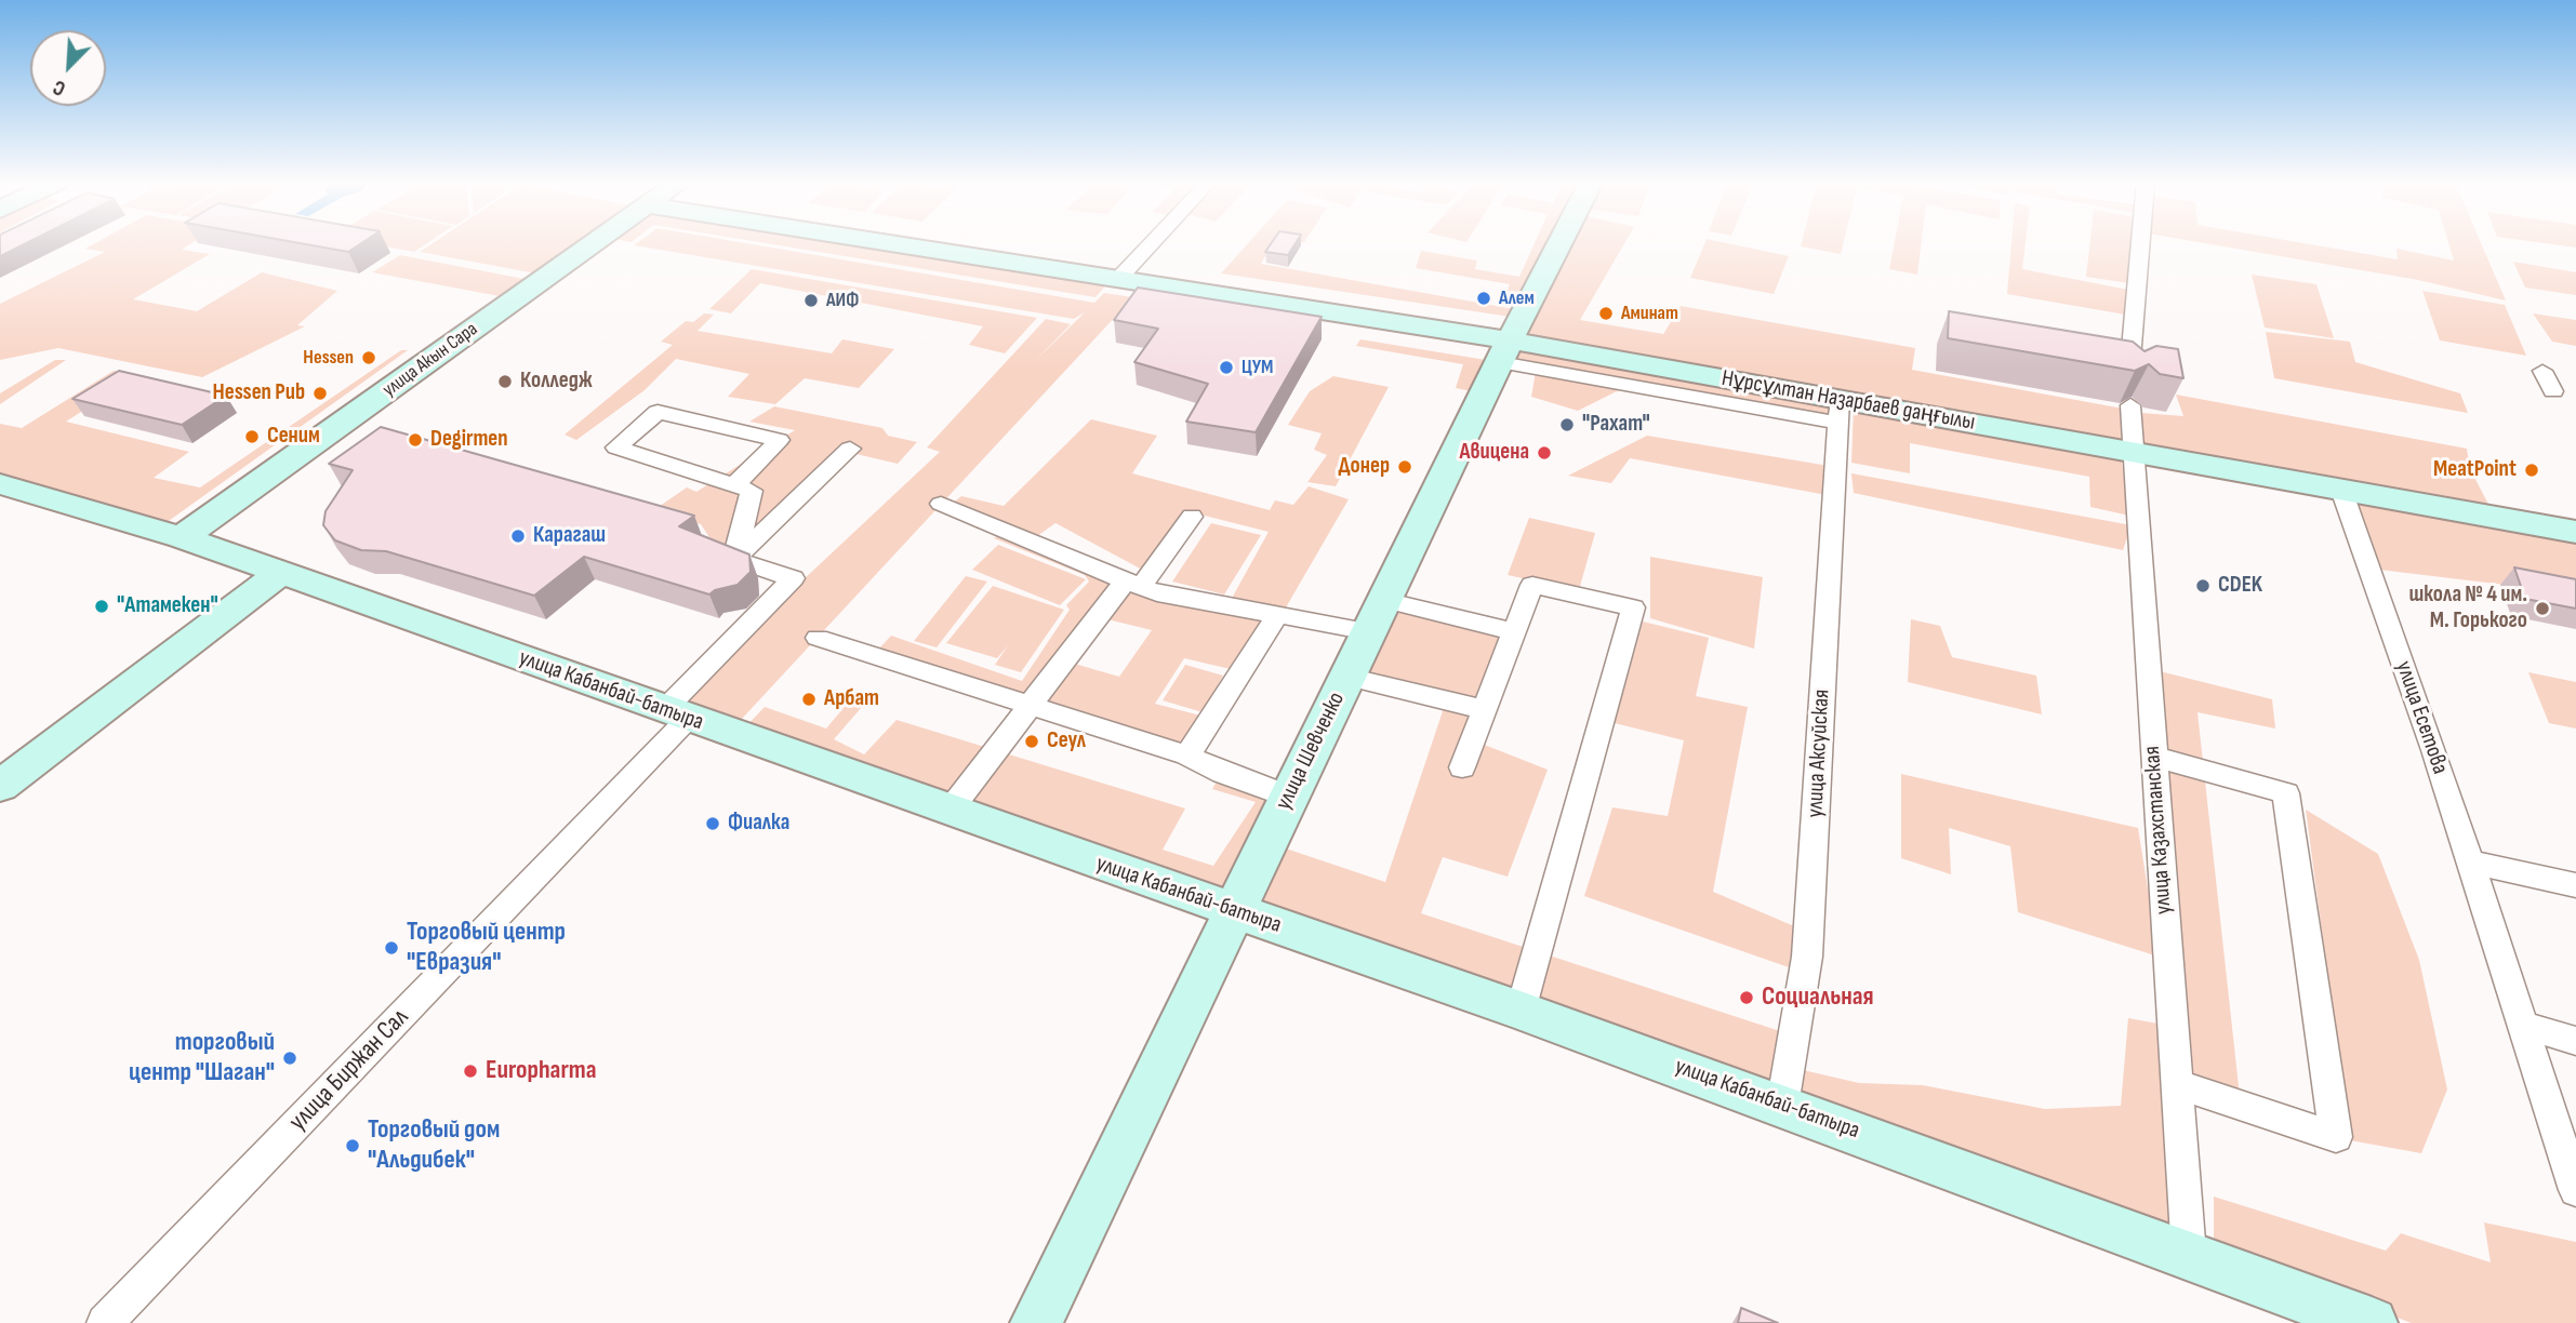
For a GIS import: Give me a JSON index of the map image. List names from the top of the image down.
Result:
{
  "streets": {
    "main road": [
      "улица Акын Сара",
      "Нұрсұлтан Назарбаев даңғылы",
      "улица Кабанбай-батыра",
      "улица Шевченко"
    ],
    "street": [
      "улица Есетова",
      "улица Аксуйская",
      "улица Казахстанская",
      "улица Биржан Сал"
    ]
  },
  "crossings": [
    ["улица Акын Сара", "улица Кабанбай-батыра"],
    ["Нұрсұлтан Назарбаев даңғылы", "улица Есетова"],
    ["Нұрсұлтан Назарбаев даңғылы", "улица Шевченко"],
    ["Нұрсұлтан Назарбаев даңғылы", "улица Аксуйская"],
    ["Нұрсұлтан Назарбаев даңғылы", "улица Казахстанская"],
    ["улица Кабанбай-батыра", "улица Шевченко"],
    ["улица Кабанбай-батыра", "улица Аксуйская"],
    ["улица Кабанбай-батыра", "улица Казахстанская"],
    ["улица Кабанбай-батыра", "улица Биржан Сал"]
  ],
  "places": [
    "Алем",
    "АИФ",
    "Аминат",
    "Hessen",
    "ЦУМ",
    "Колледж",
    "Hessen Pub",
    "\"Рахат\"",
    "Сеним",
    "Degirmen",
    "Авицена",
    "Донер",
    "MeatPoint",
    "Карагаш",
    "CDEK",
    "\"Атамекен\"",
    "школа № 4 им. М. Горького",
    "Арбат",
    "Сеул",
    "Фиалка",
    "Торговый центр \"Евразия\"",
    "Социальная",
    "торговый центр \"Шаган\"",
    "Europharma",
    "Торговый дом \"Альдибек\""
  ],
  "north": "bottom left"
}
